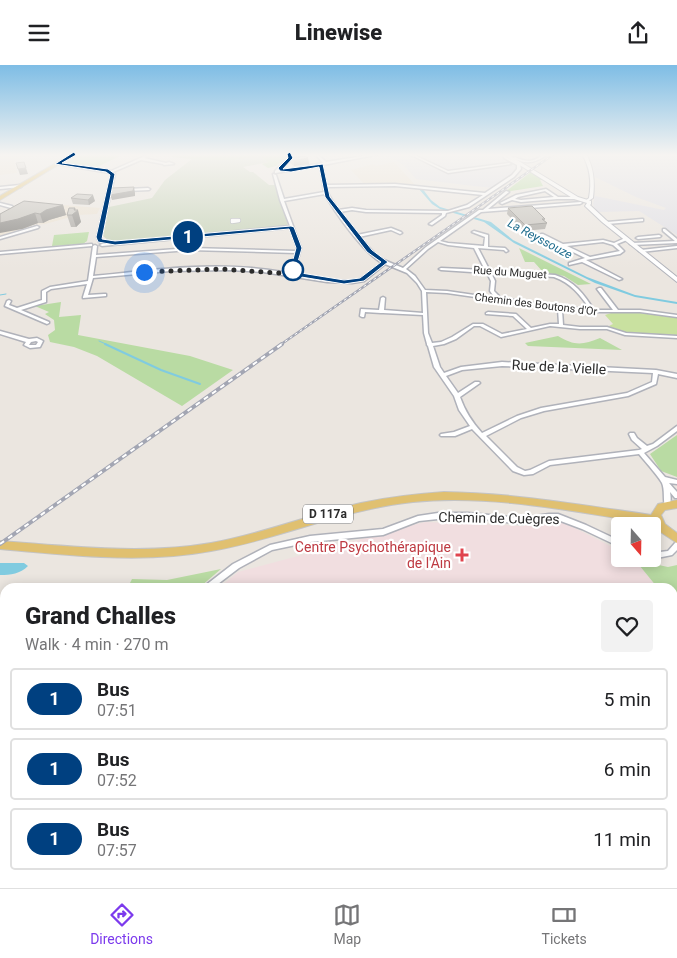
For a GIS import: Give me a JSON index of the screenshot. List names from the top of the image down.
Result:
{
  "streets": {
    "main road": ["D 117a"],
    "street": [
      "Rue du Muguet",
      "Chemin des Boutons d'Or",
      "Rue de la Vielle",
      "Chemin de Cuègres"
    ]
  },
  "crossings": [
    ["Rue du Muguet", "Chemin des Boutons d'Or"]
  ],
  "water": ["La Reyssouze"],
  "places": {
    "health": ["Centre Psychothérapique de l'Ain"]
  },
  "lines": ["bus line 1"],
  "north": "bottom",
  "page": {
    "header": "Linewise",
    "on_map": "1",
    "heading": ["Grand Challes", "Walk · 4 min · 270 m"],
    "list": [
      {
        "mark": "1",
        "name": "Bus",
        "note": "07:51",
        "value": "5 min"
      },
      {
        "mark": "1",
        "name": "Bus",
        "note": "07:52",
        "value": "6 min"
      },
      {
        "mark": "1",
        "name": "Bus",
        "note": "07:57",
        "value": "11 min"
      }
    ],
    "tabs": ["Directions", "Map", "Tickets"]
  }
}
